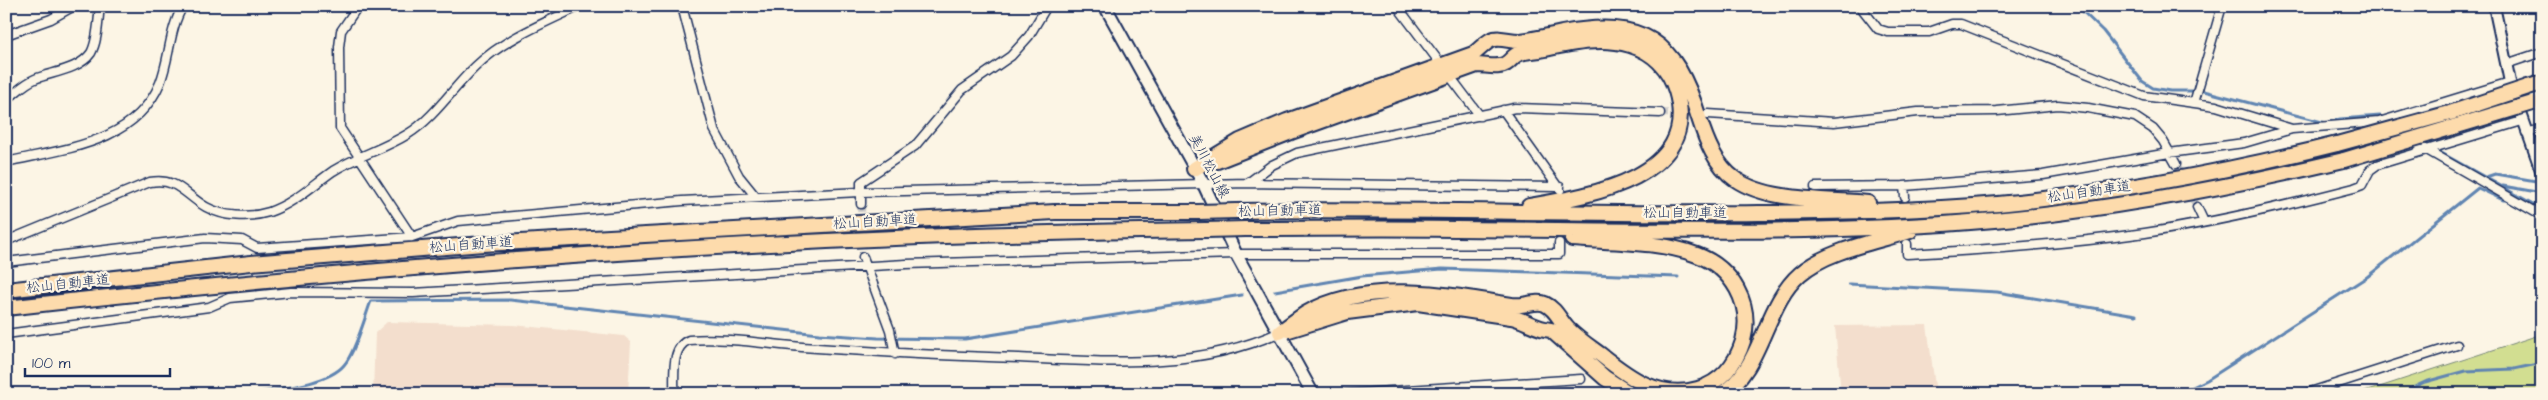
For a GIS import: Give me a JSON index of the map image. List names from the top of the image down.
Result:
{
  "streets": {
    "highway": ["松山自動車道"],
    "main road": ["美川松山線"]
  },
  "scale_bar": "100 m"
}
